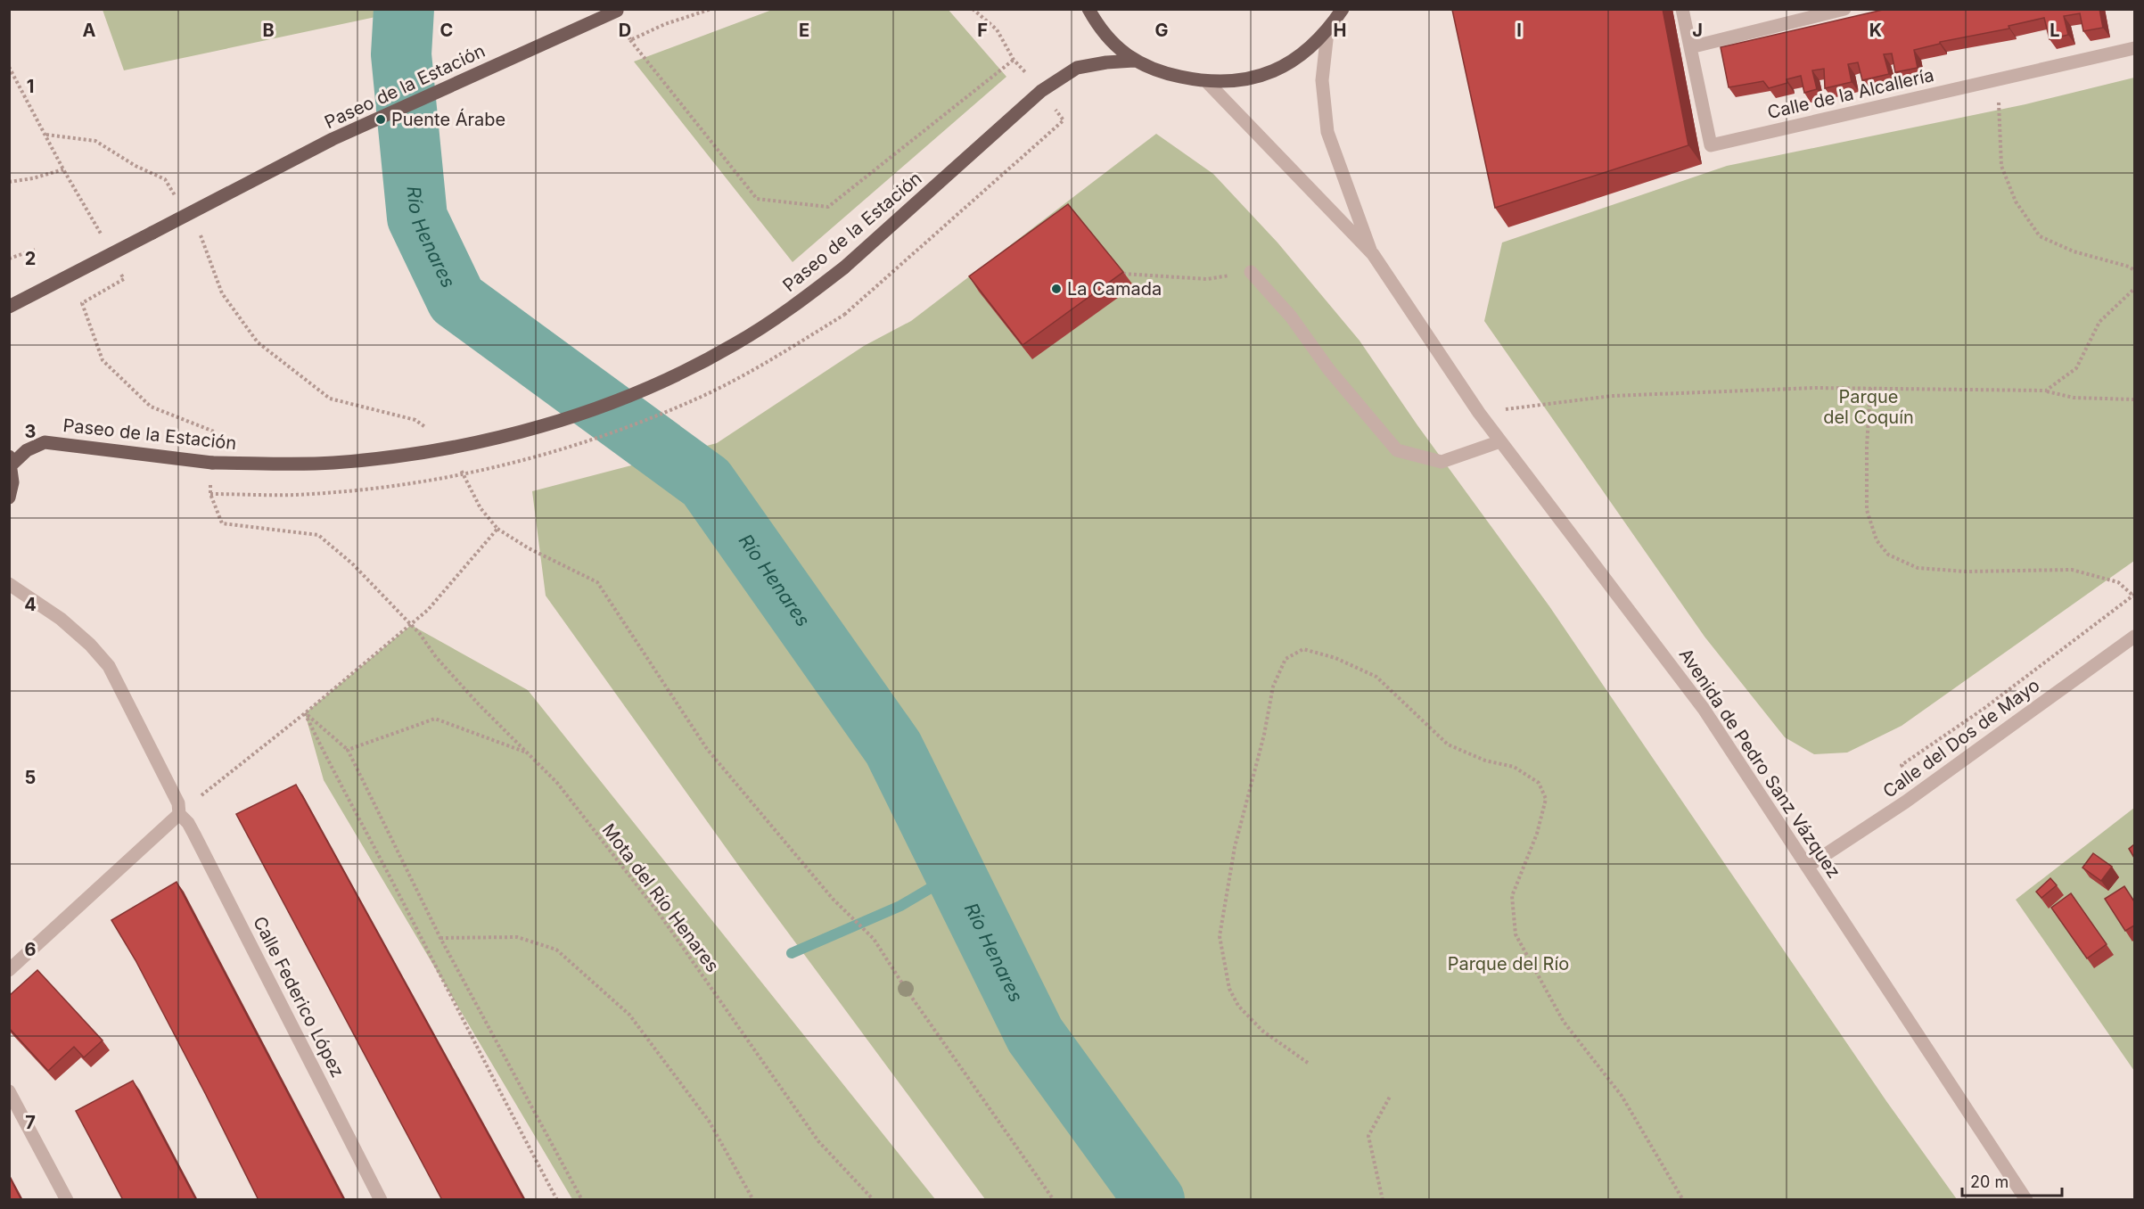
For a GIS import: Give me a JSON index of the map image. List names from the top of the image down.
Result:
{
  "streets": {
    "main road": ["Paseo de la Estación"],
    "street": [
      "Calle de la Alcallería",
      "Calle del Dos de Mayo",
      "Avenida de Pedro Sanz Vázquez",
      "Calle Federico López"
    ],
    "path": ["Mota del Río Henares"]
  },
  "crossings": [
    ["Paseo de la Estación", "Mota del Río Henares"],
    ["Calle del Dos de Mayo", "Avenida de Pedro Sanz Vázquez"]
  ],
  "water": ["Río Henares"],
  "parks": ["Parque del Coquín", "Parque del Río"],
  "places": ["Puente Árabe", "La Camada"],
  "scale_bar": "20 m",
  "grid": {
    "columns": [
      "A",
      "B",
      "C",
      "D",
      "E",
      "F",
      "G",
      "H",
      "I",
      "J",
      "K",
      "L"
    ],
    "rows": [
      "1",
      "2",
      "3",
      "4",
      "5",
      "6",
      "7"
    ]
  }
}
